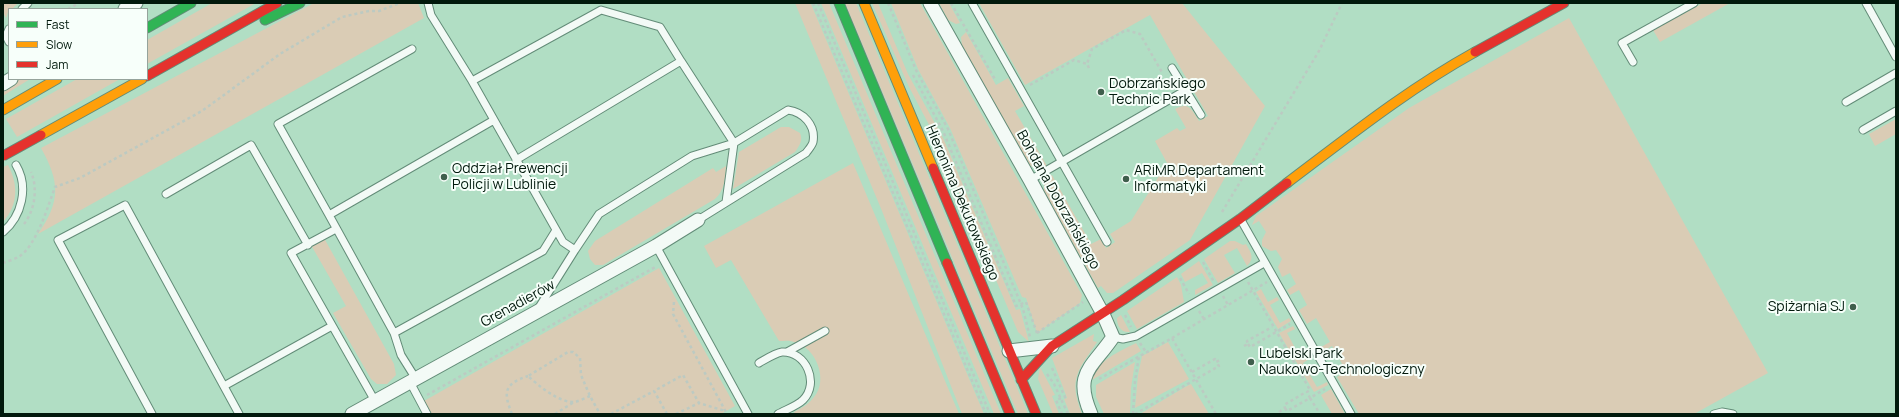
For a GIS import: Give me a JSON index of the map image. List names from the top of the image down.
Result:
{
  "streets": {
    "street": ["Bohdana Dobrzańskiego", "Hieronima Dekutowskiego", "Grenadierów"]
  },
  "places": [
    "Dobrzańskiego Technic Park",
    "Oddział Prewencji Policji w Lublinie",
    "ARiMR Departament Informatyki",
    "Spiżarnia SJ",
    "Lubelski Park Naukowo-Technologiczny"
  ],
  "legend": ["Fast", "Slow", "Jam"]
}
